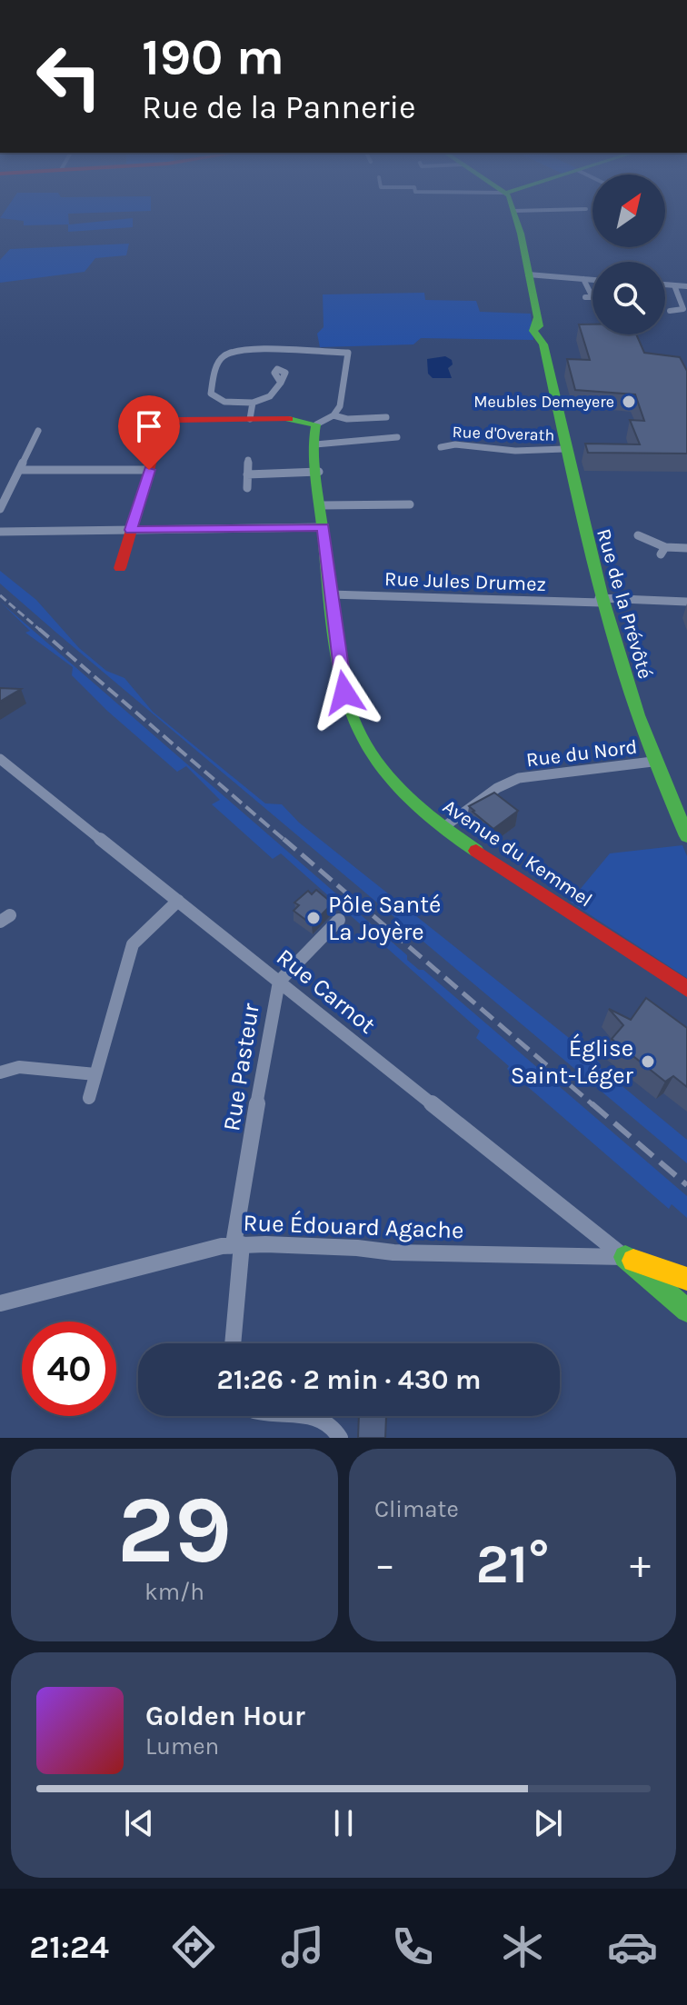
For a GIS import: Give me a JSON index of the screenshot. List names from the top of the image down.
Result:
{
  "streets": {
    "street": [
      "Rue d'Overath",
      "Rue Jules Drumez",
      "Rue de la Prévôté",
      "Rue du Nord",
      "Avenue du Kemmel",
      "Rue Carnot",
      "Rue Pasteur",
      "Rue Édouard Agache"
    ]
  },
  "crossings": [
    ["Rue d'Overath", "Rue de la Prévôté"],
    ["Rue Jules Drumez", "Rue de la Prévôté"],
    ["Rue Jules Drumez", "Avenue du Kemmel"],
    ["Rue de la Prévôté", "Rue du Nord"],
    ["Rue du Nord", "Avenue du Kemmel"],
    ["Rue Carnot", "Rue Pasteur"],
    ["Rue Carnot", "Rue Édouard Agache"],
    ["Rue Pasteur", "Rue Édouard Agache"]
  ],
  "places": ["Meubles Demeyere", "Pôle Santé La Joyère", "Église Saint-Léger"],
  "north": "top right",
  "page": {
    "turn": ["190 m", "Rue de la Pannerie"],
    "limit": "40",
    "trip": "21:26 · 2 min · 430 m",
    "tile": [
      ["29", "km/h"],
      "Climate"
    ],
    "heat": ["−", "21°", "+"],
    "song": ["Golden Hour", "Lumen"],
    "tabs": "21:24"
  }
}
